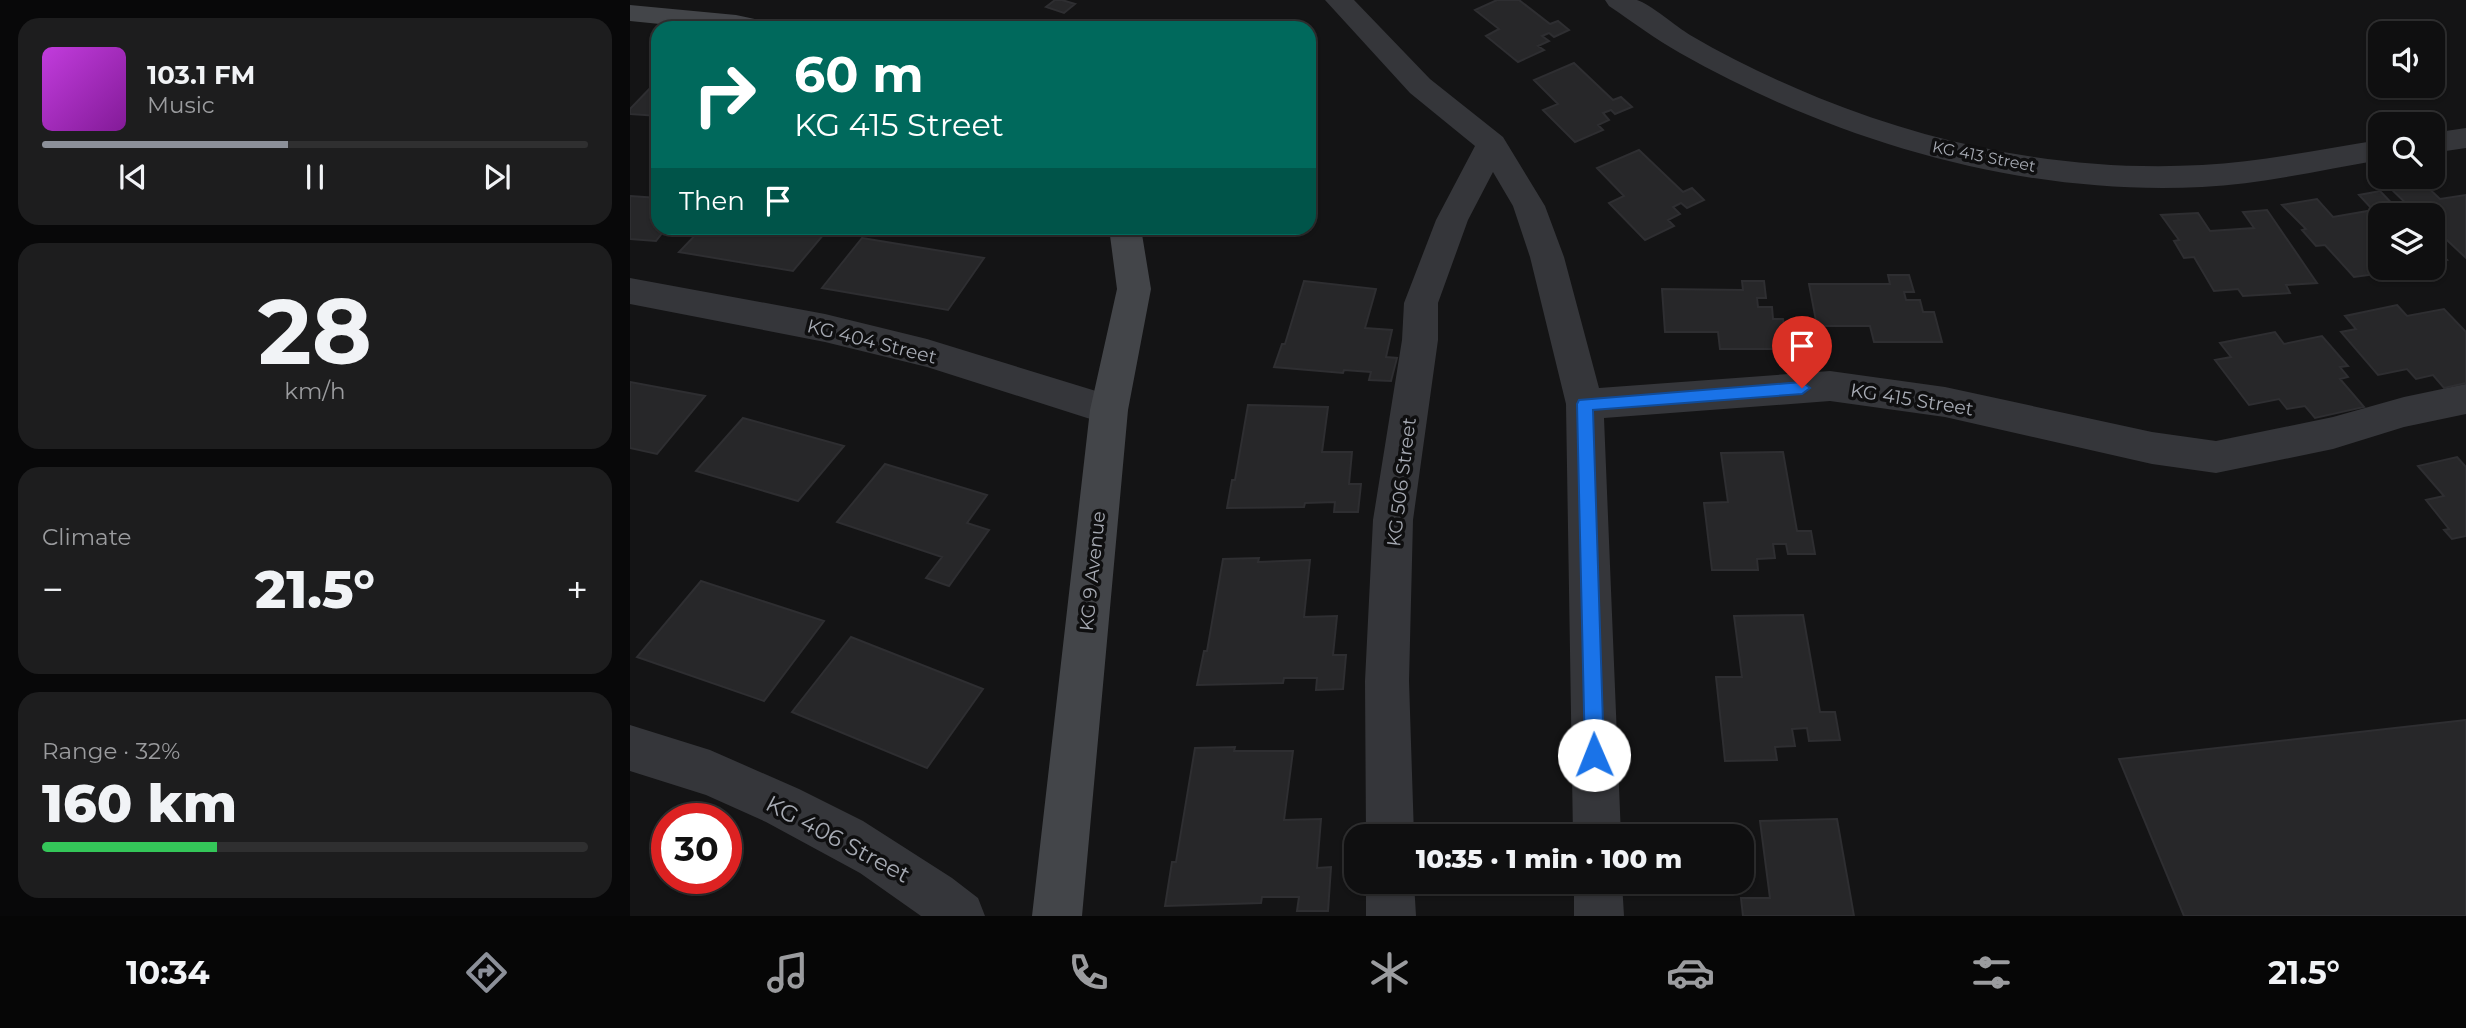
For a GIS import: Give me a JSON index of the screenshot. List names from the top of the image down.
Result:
{
  "streets": {
    "main road": ["KG 9 Avenue"],
    "street": [
      "KG 413 Street",
      "KG 404 Street",
      "KG 415 Street",
      "KG 506 Street",
      "KG 406 Street"
    ]
  },
  "crossings": [
    ["KG 404 Street", "KG 9 Avenue"]
  ],
  "page": {
    "turn": ["60 m", "KG 415 Street"],
    "song": ["103.1 FM", "Music"],
    "then": "Then",
    "tile": [
      ["28", "km/h"],
      "Climate",
      ["Range · 32%", "160 km"]
    ],
    "heat": ["−", "21.5°", "+"],
    "limit": "30",
    "trip": "10:35 · 1 min · 100 m",
    "tabs": ["10:34", "21.5°"]
  }
}
